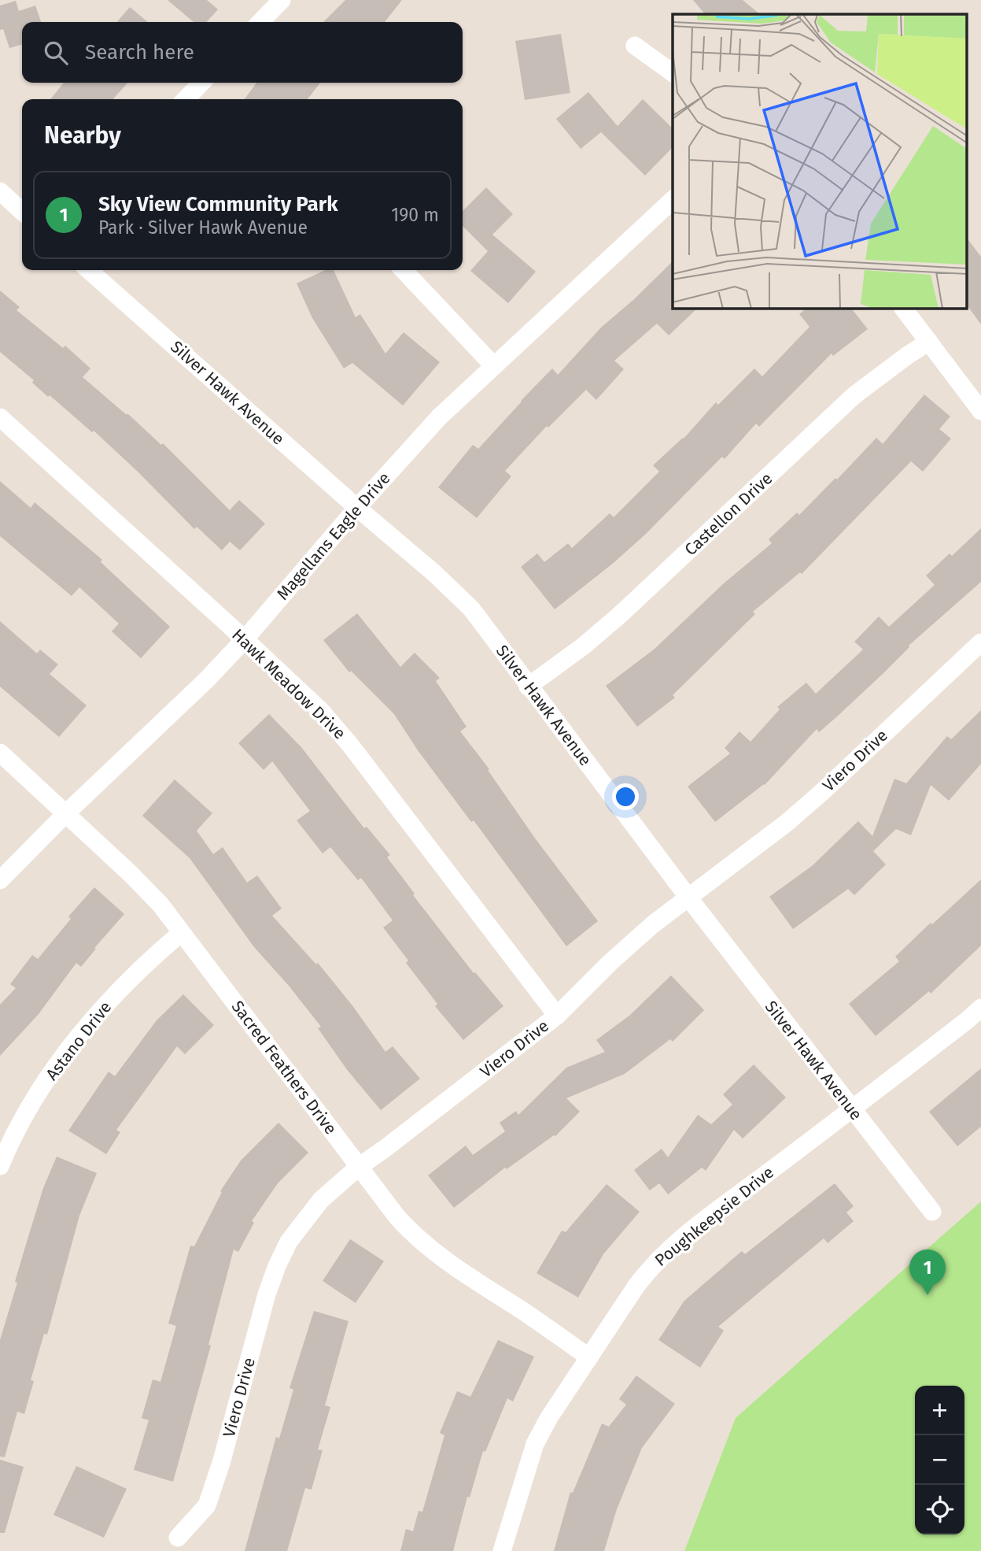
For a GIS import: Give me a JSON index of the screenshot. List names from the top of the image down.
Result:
{
  "streets": {
    "street": [
      "Silver Hawk Avenue",
      "Castellon Drive",
      "Magellans Eagle Drive",
      "Hawk Meadow Drive",
      "Viero Drive",
      "Astano Drive",
      "Sacred Feathers Drive",
      "Poughkeepsie Drive"
    ]
  },
  "crossings": [
    ["Silver Hawk Avenue", "Castellon Drive"],
    ["Silver Hawk Avenue", "Magellans Eagle Drive"],
    ["Silver Hawk Avenue", "Viero Drive"],
    ["Silver Hawk Avenue", "Poughkeepsie Drive"],
    ["Magellans Eagle Drive", "Hawk Meadow Drive"],
    ["Magellans Eagle Drive", "Sacred Feathers Drive"],
    ["Hawk Meadow Drive", "Viero Drive"],
    ["Viero Drive", "Sacred Feathers Drive"],
    ["Astano Drive", "Sacred Feathers Drive"],
    ["Sacred Feathers Drive", "Poughkeepsie Drive"]
  ],
  "page": {
    "search": "Search here",
    "heading": "Nearby",
    "list": [
      {
        "mark": "1",
        "name": "Sky View Community Park",
        "note": "Park · Silver Hawk Avenue",
        "value": "190 m"
      }
    ],
    "pins": "1",
    "map_buttons": ["+", "−"]
  }
}
